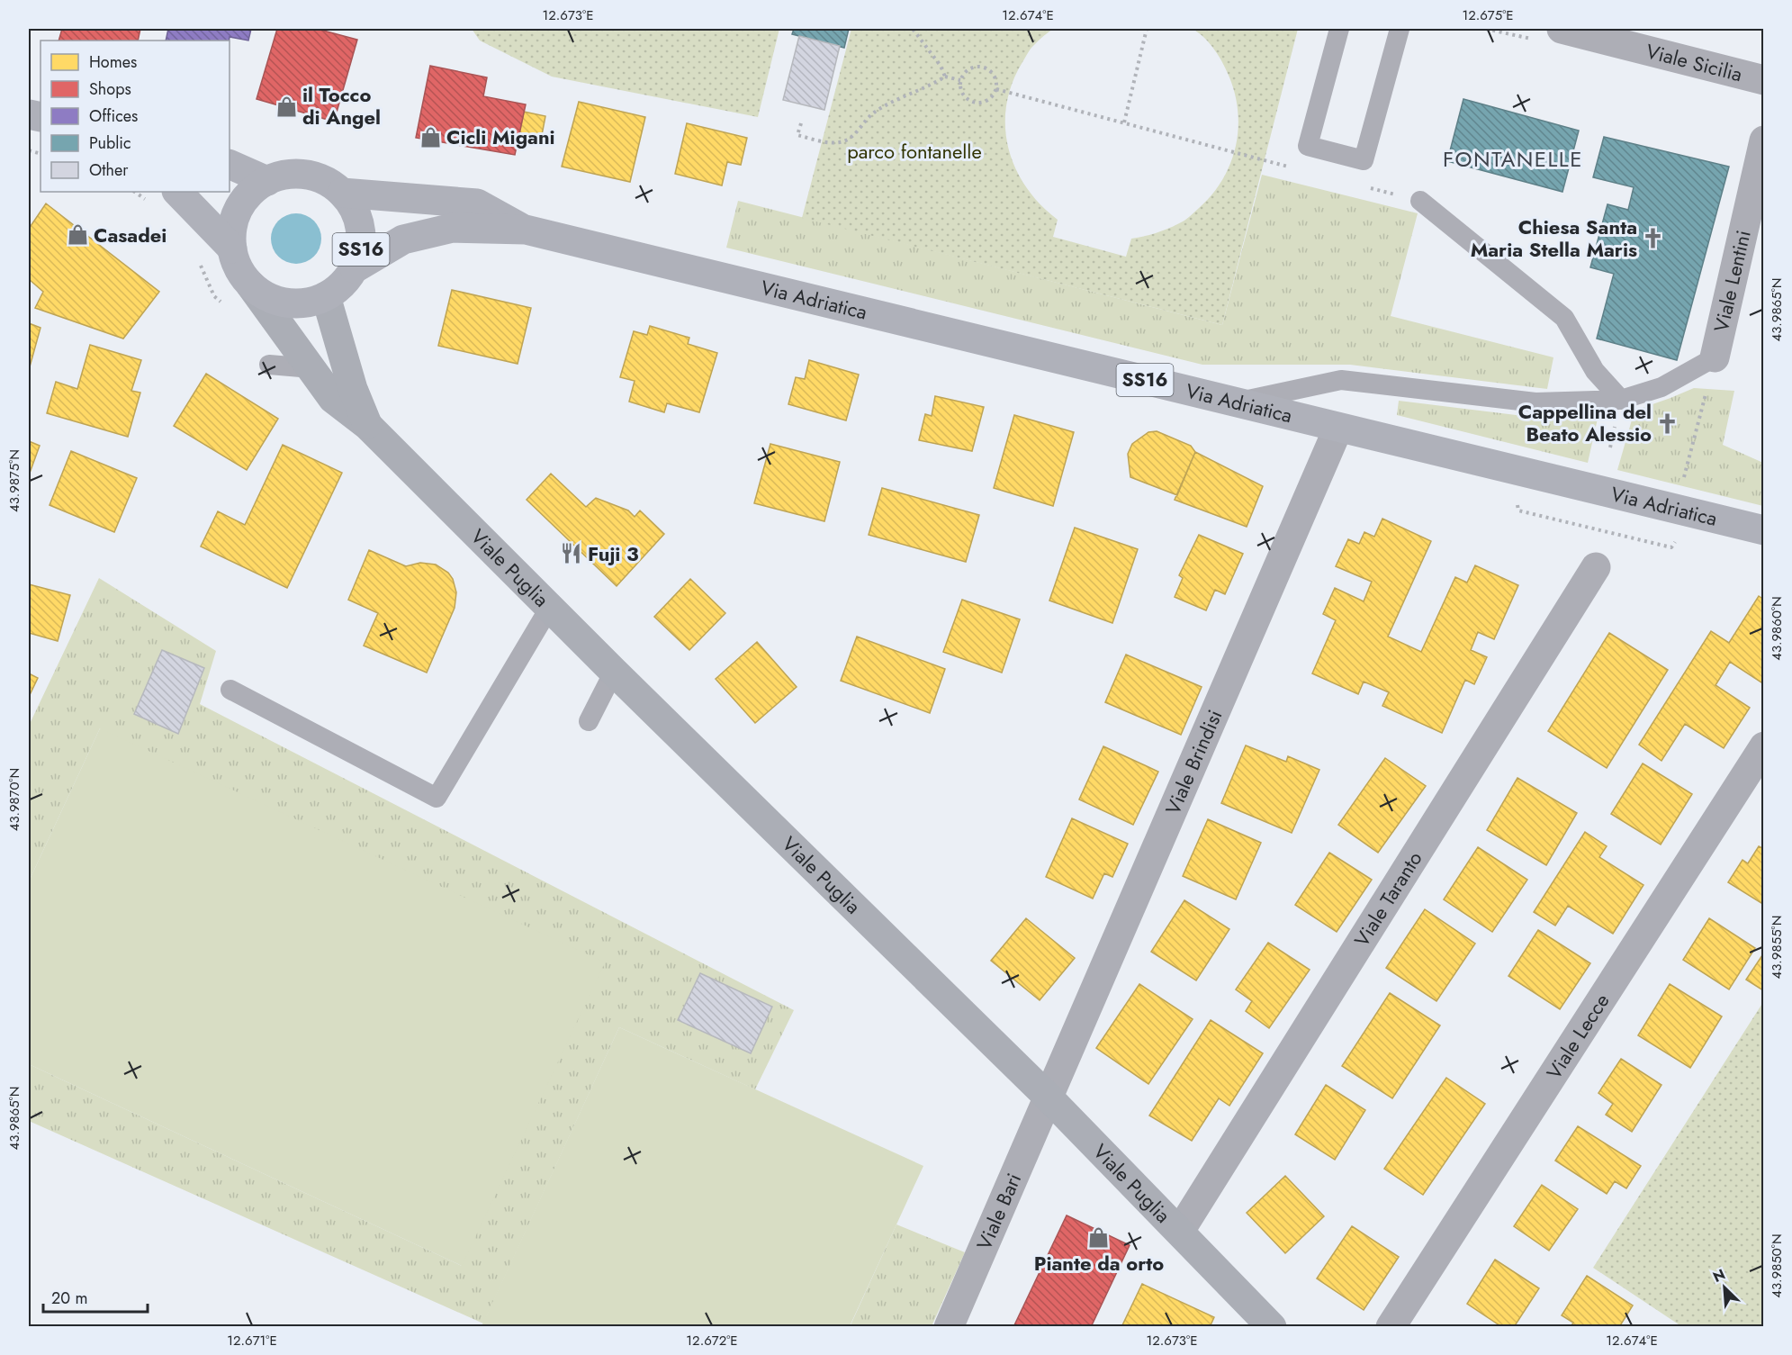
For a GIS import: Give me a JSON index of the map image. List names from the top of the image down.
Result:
{
  "streets": {
    "main road": ["SS16", "Via Adriatica", "Viale Puglia"],
    "street": [
      "Viale Sicilia",
      "Viale Lentini",
      "Viale Brindisi",
      "Viale Taranto",
      "Viale Lecce",
      "Viale Bari"
    ]
  },
  "crossings": [
    ["SS16", "Via Adriatica"],
    ["SS16", "Viale Puglia"],
    ["Via Adriatica", "Viale Puglia"],
    ["Via Adriatica", "Viale Brindisi"],
    ["Viale Puglia", "Viale Brindisi"],
    ["Viale Puglia", "Viale Taranto"],
    ["Viale Puglia", "Viale Bari"],
    ["Viale Brindisi", "Viale Bari"]
  ],
  "districts": ["FONTANELLE"],
  "parks": ["parco fontanelle"],
  "places": {
    "shop": [
      "il Tocco di Angel",
      "Cicli Migani",
      "Casadei",
      "Piante da orto"
    ],
    "church": ["Chiesa Santa Maria Stella Maris", "Cappellina del Beato Alessio"],
    "restaurant": ["Fuji 3"]
  },
  "legend": [
    "Homes",
    "Shops",
    "Offices",
    "Public",
    "Other"
  ],
  "scale_bar": "20 m",
  "north": "top left",
  "coordinates": [
    "12.673°E",
    "12.674°E",
    "12.675°E",
    "43.9865°N",
    "43.9875°N",
    "43.9860°N",
    "43.9870°N",
    "43.9855°N",
    "43.9850°N",
    "12.671°E",
    "12.672°E"
  ]
}
